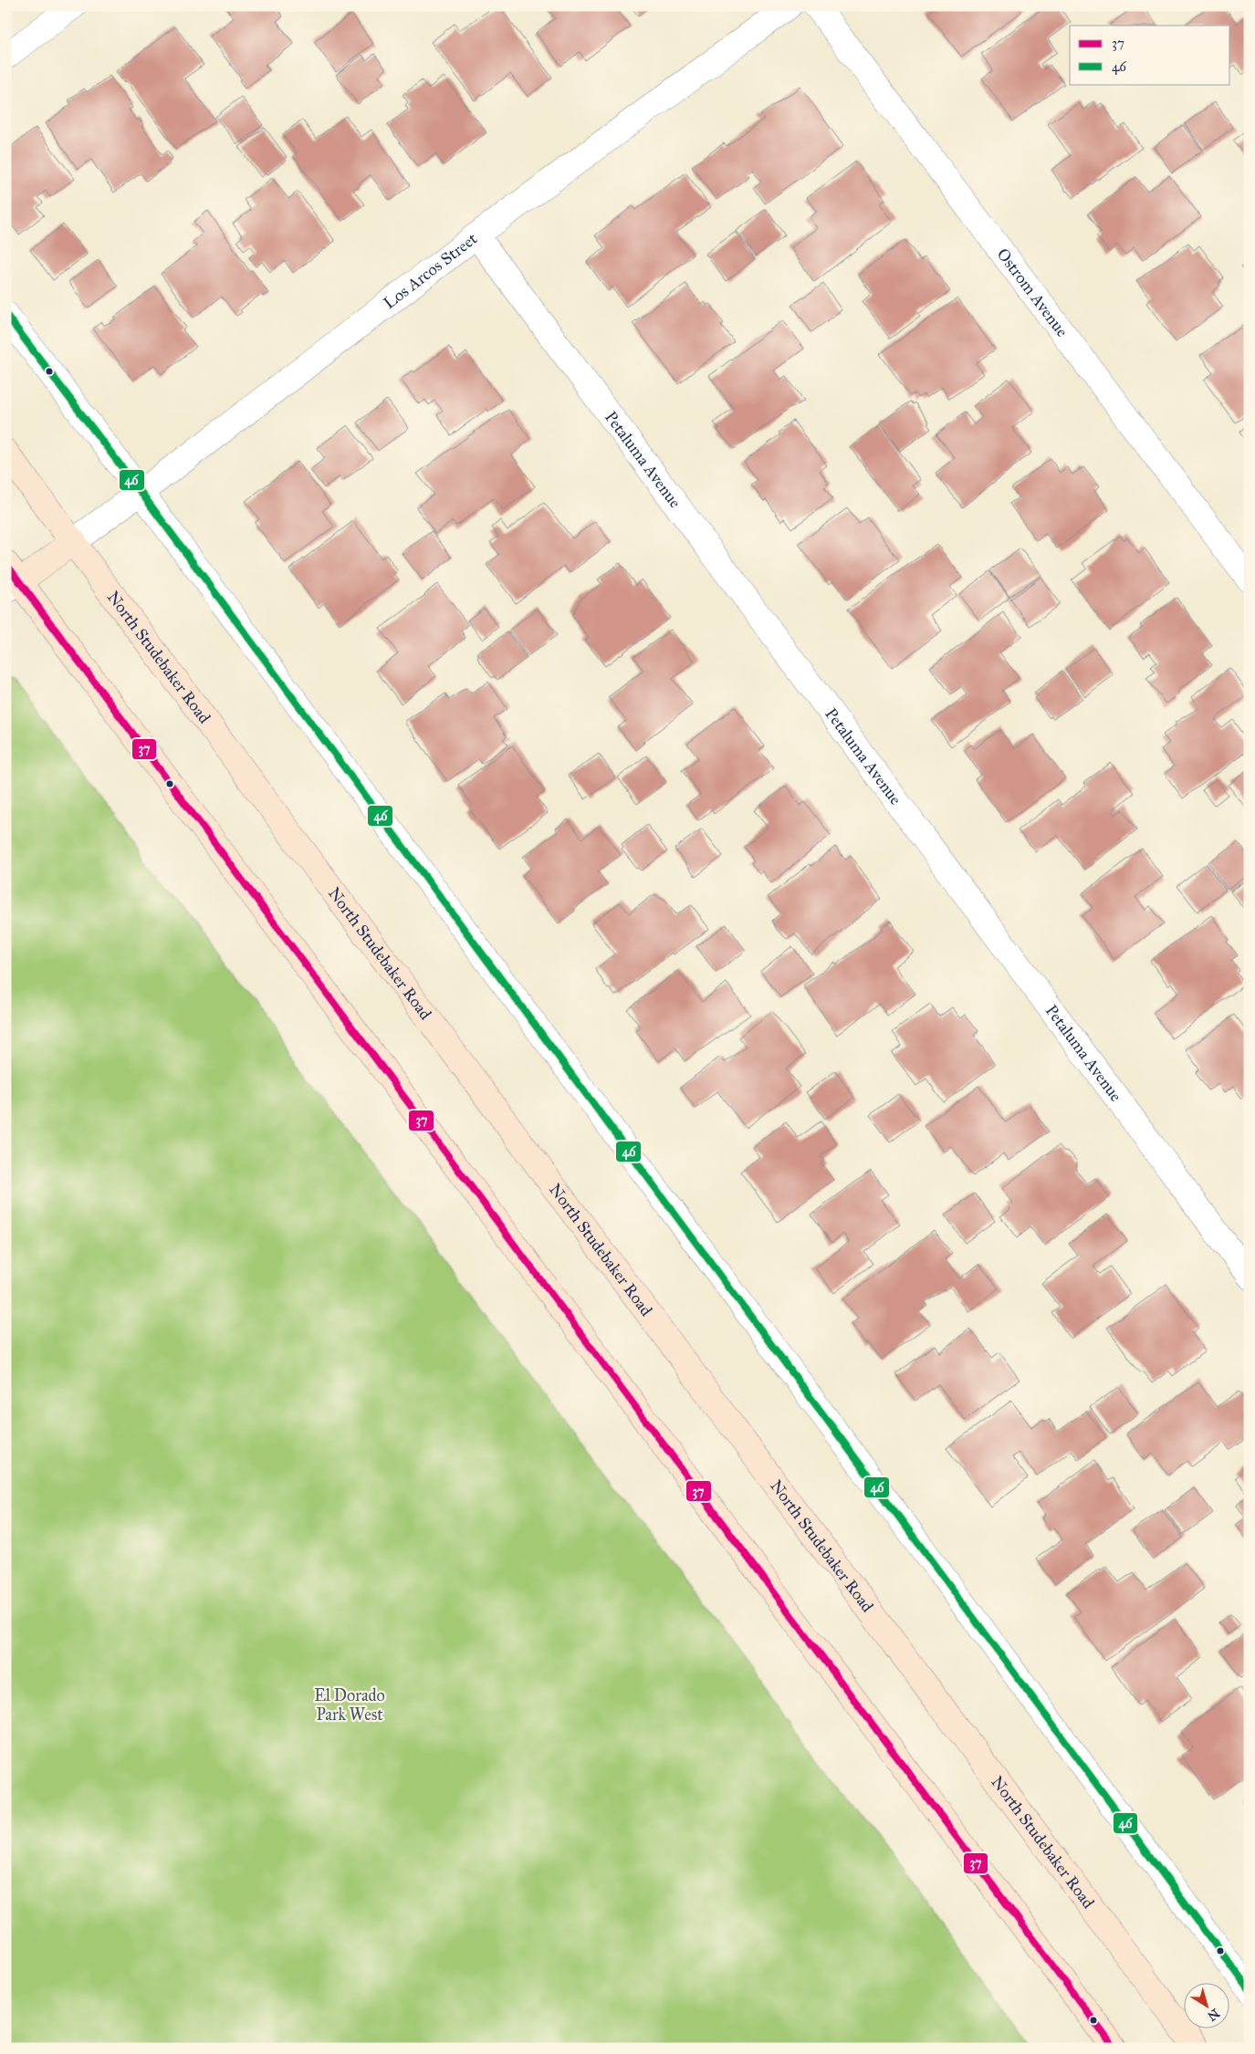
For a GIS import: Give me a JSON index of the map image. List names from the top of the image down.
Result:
{
  "streets": {
    "main road": ["North Studebaker Road"],
    "street": ["Los Arcos Street", "Ostrom Avenue", "Petaluma Avenue"]
  },
  "crossings": [
    ["Los Arcos Street", "Petaluma Avenue"],
    ["Los Arcos Street", "North Studebaker Road"]
  ],
  "parks": ["El Dorado Park West"],
  "lines": ["transit line 46", "transit line 37"],
  "legend": ["37", "46"],
  "north": "bottom right"
}
